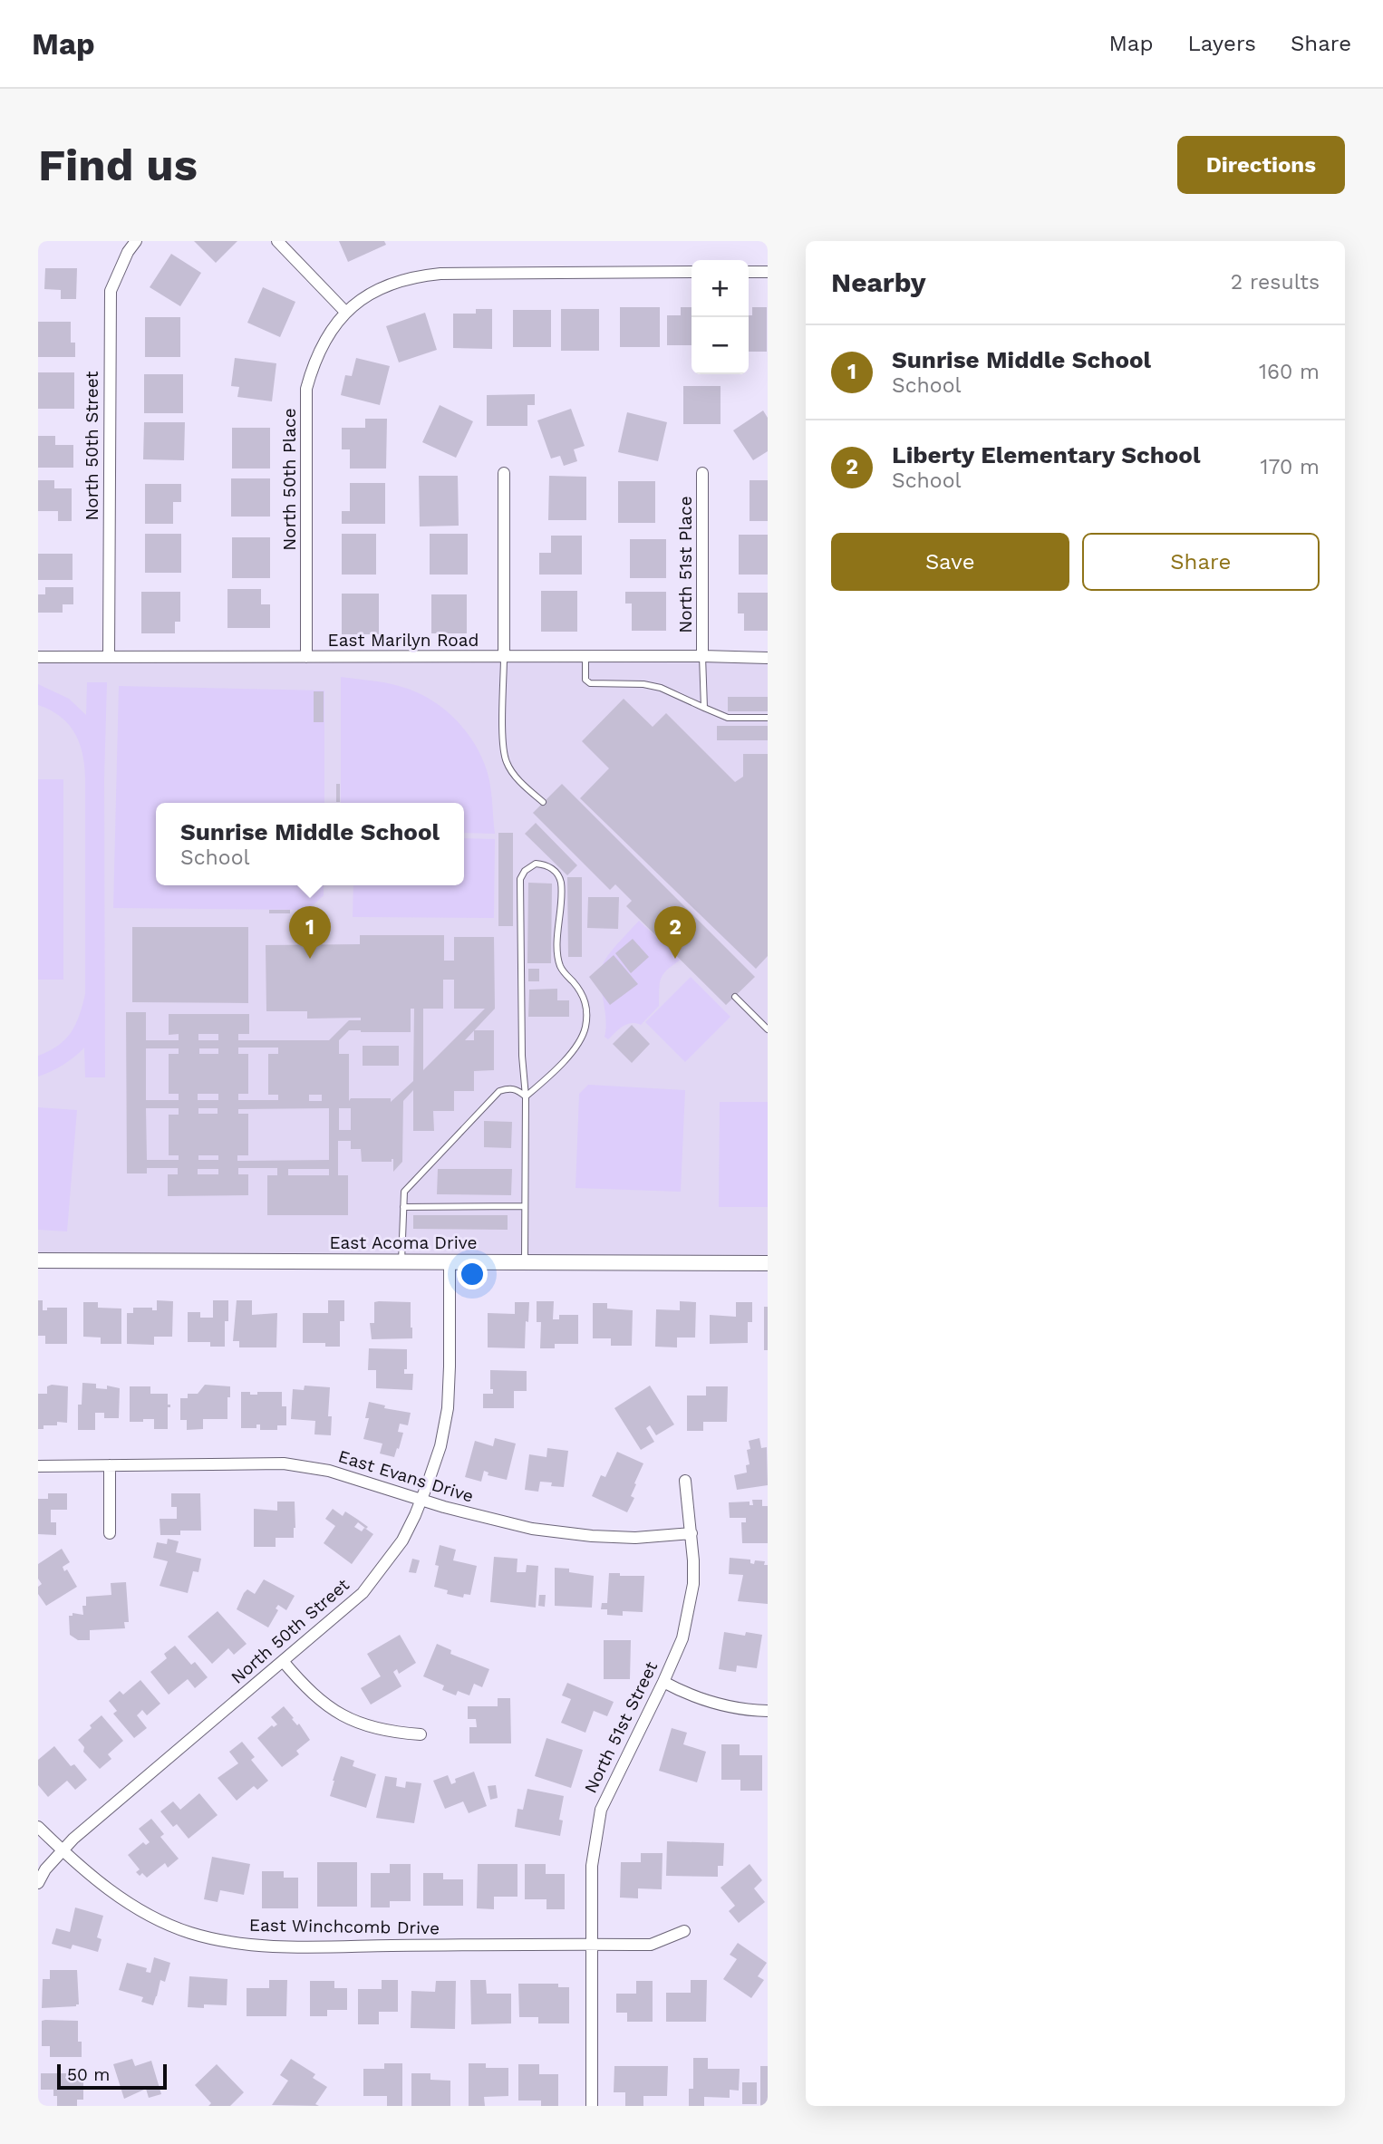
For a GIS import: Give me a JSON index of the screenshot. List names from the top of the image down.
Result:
{
  "streets": {
    "street": [
      "North 50th Street",
      "North 50th Place",
      "North 51st Place",
      "East Marilyn Road",
      "East Acoma Drive",
      "East Evans Drive",
      "North 51st Street",
      "East Winchcomb Drive"
    ]
  },
  "crossings": [
    ["North 50th Street", "East Marilyn Road"],
    ["North 50th Street", "East Acoma Drive"],
    ["North 50th Street", "East Evans Drive"],
    ["North 50th Street", "East Winchcomb Drive"],
    ["North 50th Place", "East Marilyn Road"],
    ["North 51st Place", "East Marilyn Road"],
    ["East Evans Drive", "North 51st Street"],
    ["North 51st Street", "East Winchcomb Drive"]
  ],
  "scale_bar": "50 m",
  "page": {
    "header": "Map",
    "nav": ["Map", "Layers", "Share"],
    "buttons": [
      "Directions",
      ["Save", "Share"]
    ],
    "title": "Find us",
    "heading": ["Nearby", "2 results"],
    "map_buttons": ["+", "−"],
    "list": [
      {
        "mark": "1",
        "name": "Sunrise Middle School",
        "note": "School",
        "value": "160 m"
      },
      {
        "mark": "2",
        "name": "Liberty Elementary School",
        "note": "School",
        "value": "170 m"
      }
    ],
    "popup": ["Sunrise Middle School", "School"],
    "pins": ["1", "2"],
    "scale": "50 m"
  }
}
